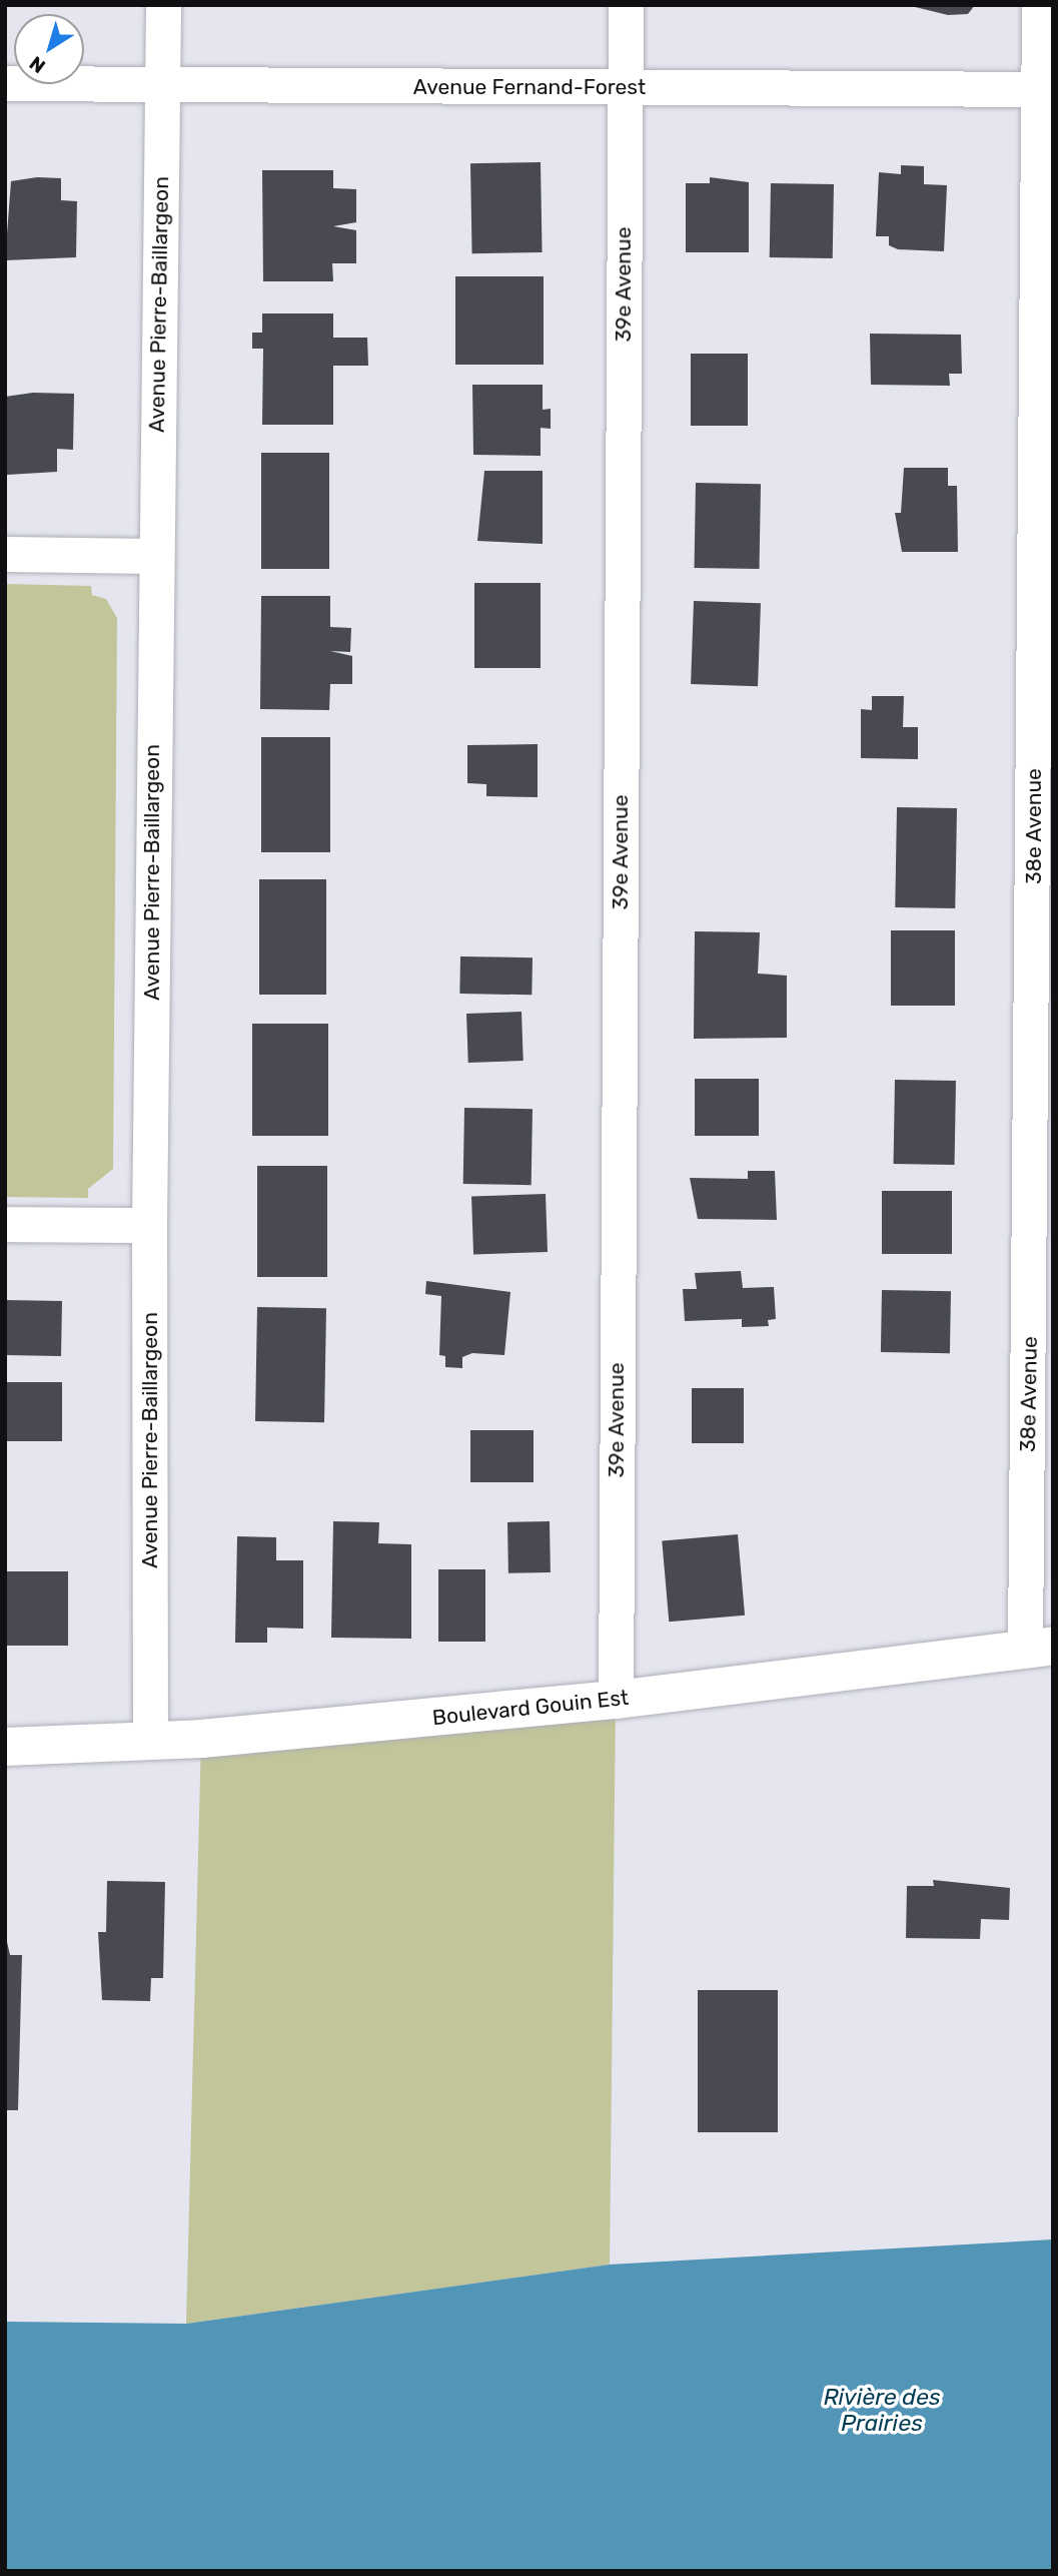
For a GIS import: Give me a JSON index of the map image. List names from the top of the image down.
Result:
{
  "streets": {
    "street": [
      "Avenue Fernand-Forest",
      "39e Avenue",
      "Avenue Pierre-Baillargeon",
      "38e Avenue",
      "Boulevard Gouin Est"
    ]
  },
  "crossings": [
    ["Avenue Fernand-Forest", "39e Avenue"],
    ["Avenue Fernand-Forest", "Avenue Pierre-Baillargeon"],
    ["Avenue Fernand-Forest", "38e Avenue"],
    ["39e Avenue", "Boulevard Gouin Est"],
    ["Avenue Pierre-Baillargeon", "Boulevard Gouin Est"],
    ["38e Avenue", "Boulevard Gouin Est"]
  ],
  "water": ["Rivière des Prairies"],
  "north": "bottom left"
}
